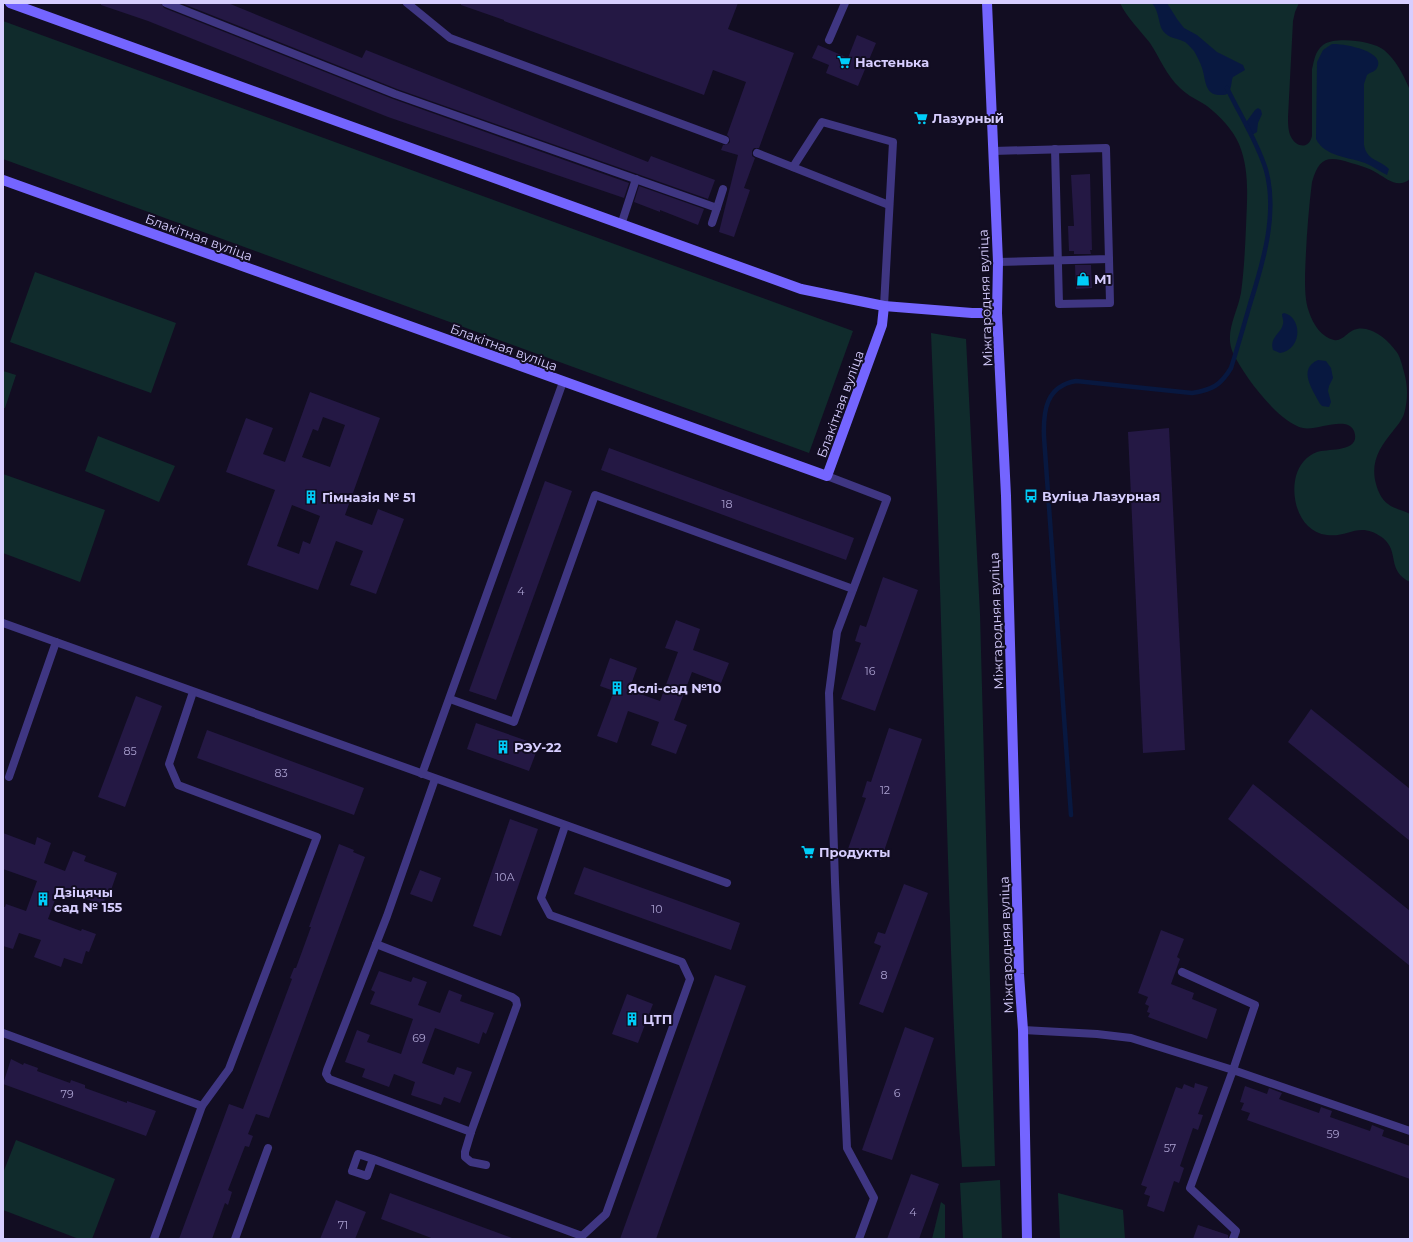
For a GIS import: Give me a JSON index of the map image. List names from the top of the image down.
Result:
{
  "streets": {
    "street": ["Блакітная вуліца", "Міжгародняя вуліца"]
  },
  "places": {
    "supermarket": ["Настенька", "Лазурный", "Продукты"],
    "shop": ["М1"],
    "bus stop": ["Вуліца Лазурная"],
    "building": [
      "Гімназія № 51",
      "Яслі-сад №10",
      "РЭУ-22",
      "Дзіцячы сад № 155",
      "ЦТП"
    ]
  },
  "house_numbers": [
    "18",
    "4",
    "16",
    "85",
    "83",
    "12",
    "10А",
    "10",
    "8",
    "69",
    "6",
    "79",
    "59",
    "57",
    "4",
    "71"
  ]
}
